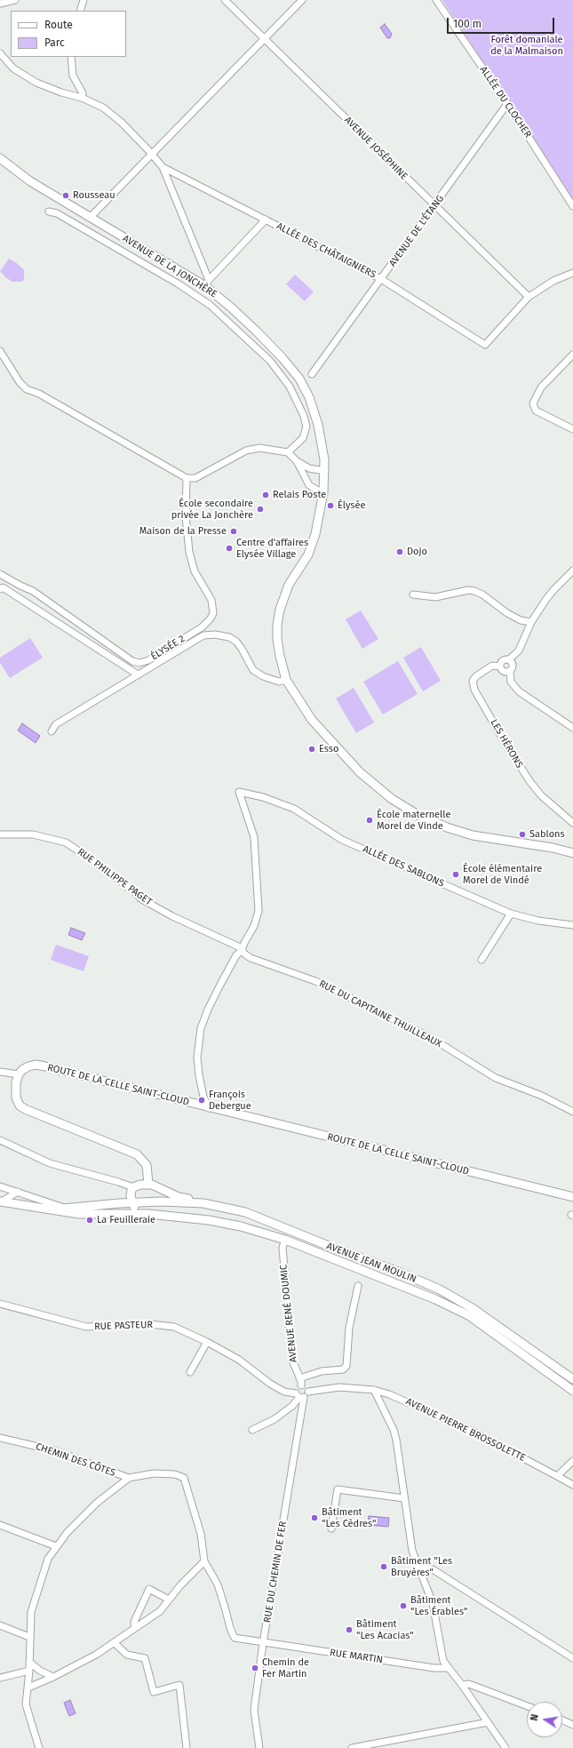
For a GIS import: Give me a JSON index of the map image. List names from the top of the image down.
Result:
{
  "streets": {
    "street": [
      "ALLÉE DU CLOCHER",
      "AVENUE JOSÉPHINE",
      "AVENUE DE L'ÉTANG",
      "ALLÉE DES CHÂTAIGNIERS",
      "AVENUE DE LA JONCHÈRE",
      "ÉLYSÉE 2",
      "LES HÉRONS",
      "ALLÉE DES SABLONS",
      "RUE PHILIPPE PAGET",
      "RUE DU CAPITAINE THUILLEAUX",
      "ROUTE DE LA CELLE SAINT-CLOUD",
      "AVENUE JEAN MOULIN",
      "AVENUE RENÉ DOUMIC",
      "RUE PASTEUR",
      "AVENUE PIERRE BROSSOLETTE",
      "CHEMIN DES CÔTES",
      "RUE DU CHEMIN DE FER",
      "RUE MARTIN"
    ]
  },
  "crossings": [
    ["ALLÉE DU CLOCHER", "AVENUE DE L'ÉTANG"],
    ["AVENUE JOSÉPHINE", "AVENUE DE L'ÉTANG"],
    ["AVENUE JOSÉPHINE", "ALLÉE DES CHÂTAIGNIERS"],
    ["AVENUE DE L'ÉTANG", "ALLÉE DES CHÂTAIGNIERS"],
    ["ALLÉE DES SABLONS", "RUE PHILIPPE PAGET"],
    ["ALLÉE DES SABLONS", "RUE DU CAPITAINE THUILLEAUX"],
    ["RUE PHILIPPE PAGET", "RUE DU CAPITAINE THUILLEAUX"],
    ["AVENUE JEAN MOULIN", "AVENUE RENÉ DOUMIC"],
    ["RUE PASTEUR", "AVENUE PIERRE BROSSOLETTE"],
    ["RUE PASTEUR", "RUE DU CHEMIN DE FER"],
    ["AVENUE PIERRE BROSSOLETTE", "RUE DU CHEMIN DE FER"],
    ["RUE DU CHEMIN DE FER", "RUE MARTIN"]
  ],
  "parks": ["Forêt domaniale de la Malmaison"],
  "places": [
    "Rousseau",
    "Relais Poste",
    "Élysée",
    "École secondaire privée La Jonchère",
    "Maison de la Presse",
    "Centre d'affaires Elysée Village",
    "Dojo",
    "Esso",
    "École maternelle Morel de Vinde",
    "Sablons",
    "École élémentaire Morel de Vindé",
    "François Debergue",
    "La Feuilleraie",
    "Bâtiment \"Les Cèdres\"",
    "Bâtiment \"Les Bruyères\"",
    "Bâtiment \"Les Érables\"",
    "Bâtiment \"Les Acacias\"",
    "Chemin de Fer Martin"
  ],
  "legend": ["Route", "Parc"],
  "scale_bar": "100 m",
  "north": "left"
}
